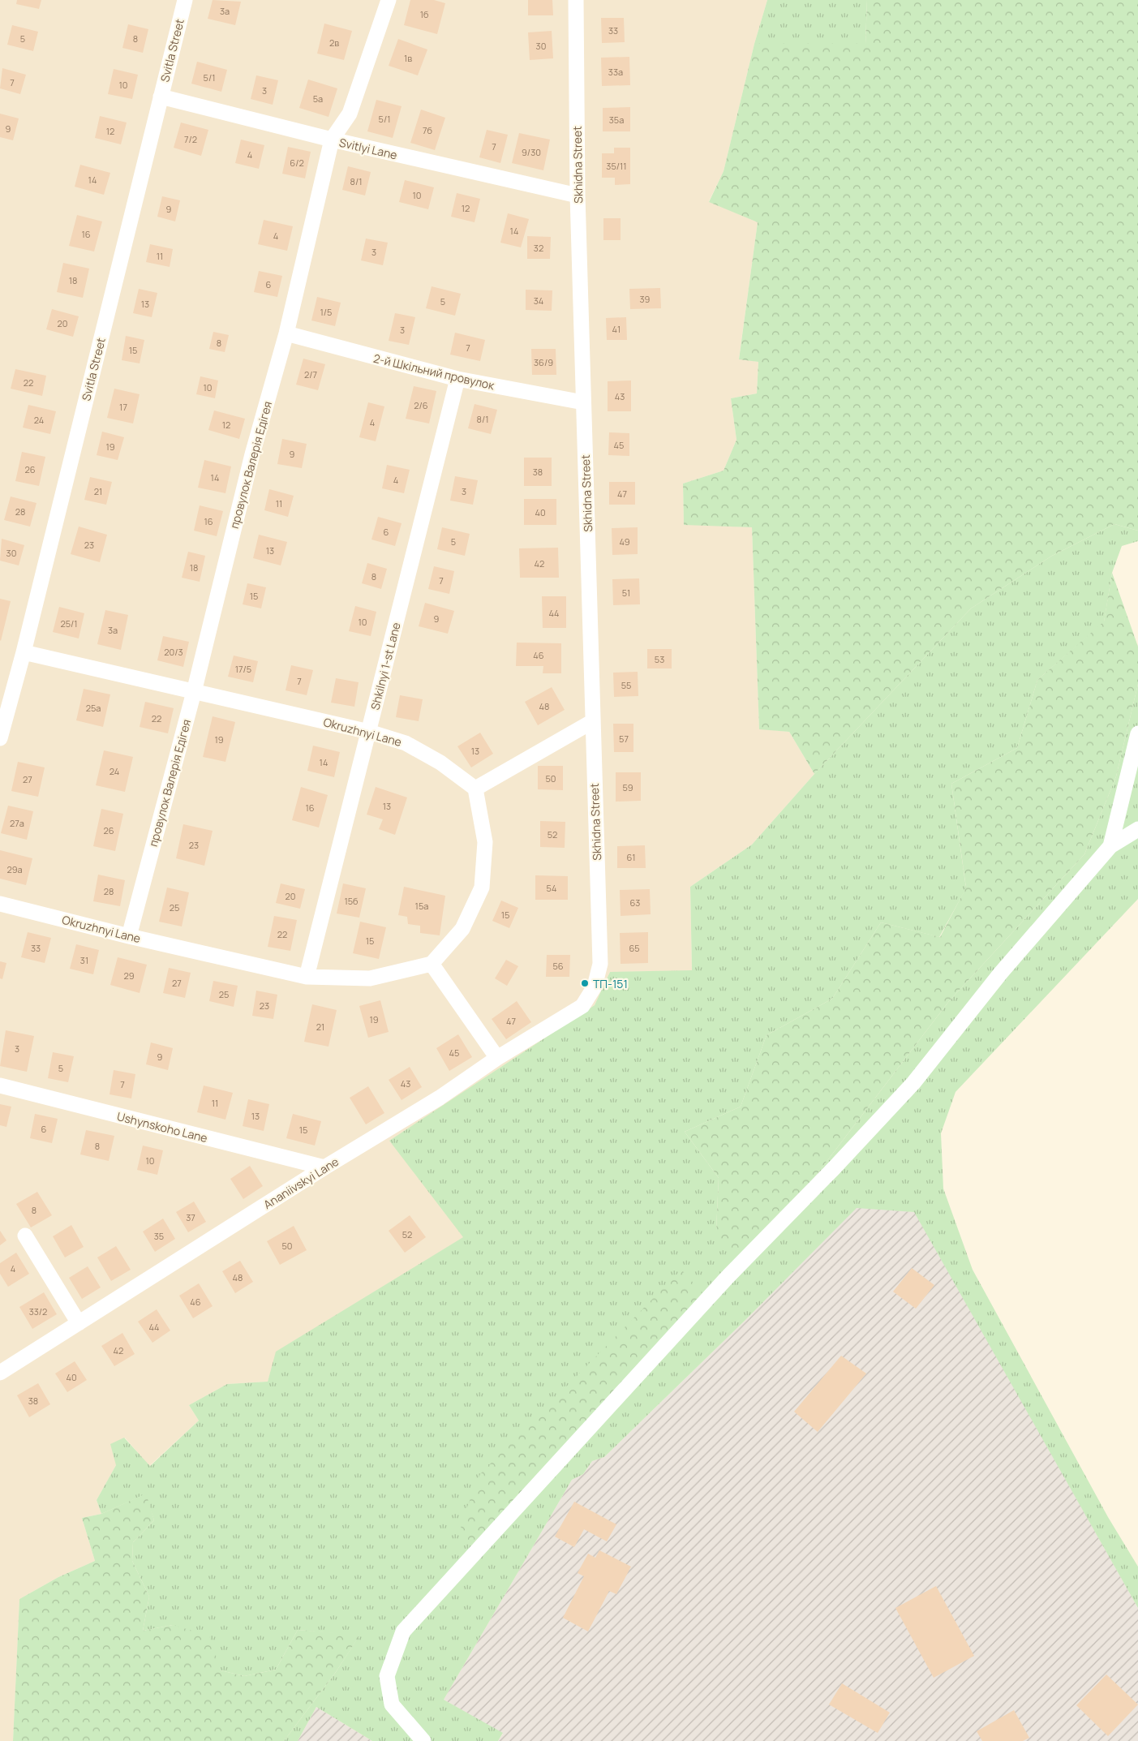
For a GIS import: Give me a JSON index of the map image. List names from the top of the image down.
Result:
{
  "streets": {
    "street": [
      "Svitla Street",
      "Svitlyi Lane",
      "Skhidna Street",
      "2-й Шкільний провулок",
      "провулок Валерія Едігея",
      "Shkilnyi 1-st Lane",
      "Okruzhnyi Lane",
      "Ushynskoho Lane",
      "Ananiivskyi Lane"
    ]
  },
  "crossings": [
    ["Svitla Street", "Svitlyi Lane"],
    ["Svitla Street", "Okruzhnyi Lane"],
    ["Svitlyi Lane", "Skhidna Street"],
    ["Svitlyi Lane", "провулок Валерія Едігея"],
    ["Skhidna Street", "2-й Шкільний провулок"],
    ["Skhidna Street", "Ananiivskyi Lane"],
    ["2-й Шкільний провулок", "провулок Валерія Едігея"],
    ["2-й Шкільний провулок", "Shkilnyi 1-st Lane"],
    ["провулок Валерія Едігея", "Okruzhnyi Lane"],
    ["Shkilnyi 1-st Lane", "Okruzhnyi Lane"],
    ["Ushynskoho Lane", "Ananiivskyi Lane"]
  ],
  "places": ["ТП-151"],
  "house_numbers": [
    "3а",
    "1б",
    "33",
    "5",
    "8",
    "2в",
    "30",
    "1в",
    "33а",
    "5/1",
    "7",
    "10",
    "3",
    "5а",
    "5/1",
    "35а",
    "9",
    "7б",
    "12",
    "7/2",
    "7",
    "9/30",
    "4",
    "6/2",
    "35/11",
    "14",
    "8/1",
    "10",
    "12",
    "9",
    "14",
    "16",
    "4",
    "32",
    "3",
    "11",
    "18",
    "6",
    "39",
    "34",
    "5",
    "13",
    "1/5",
    "20",
    "41",
    "3",
    "8",
    "7",
    "15",
    "36/9",
    "2/7",
    "22",
    "10",
    "43",
    "2/6",
    "17",
    "8/1",
    "24",
    "4",
    "12",
    "45",
    "19",
    "9",
    "26",
    "38",
    "14",
    "4",
    "21",
    "3",
    "47",
    "11",
    "28",
    "40",
    "16",
    "6",
    "5",
    "49",
    "23",
    "13",
    "30",
    "42",
    "18",
    "8",
    "7",
    "51",
    "15",
    "44",
    "9",
    "10",
    "25/1",
    "3а",
    "20/3",
    "46",
    "53",
    "17/5",
    "7",
    "55",
    "48",
    "25а",
    "22",
    "57",
    "19",
    "13",
    "14",
    "24",
    "50",
    "27",
    "59",
    "13",
    "16",
    "27а",
    "26",
    "52",
    "23",
    "61",
    "29а",
    "54",
    "28",
    "20",
    "15б",
    "63",
    "15а",
    "25",
    "15",
    "22",
    "15",
    "33",
    "65",
    "31",
    "56",
    "29",
    "27",
    "25",
    "23",
    "19",
    "47",
    "21",
    "3",
    "45",
    "9",
    "5",
    "43",
    "7",
    "11",
    "13",
    "6",
    "15",
    "8",
    "10",
    "8",
    "37",
    "52",
    "35",
    "50",
    "4",
    "48",
    "46",
    "33/2",
    "44",
    "42",
    "40",
    "38"
  ]
}
